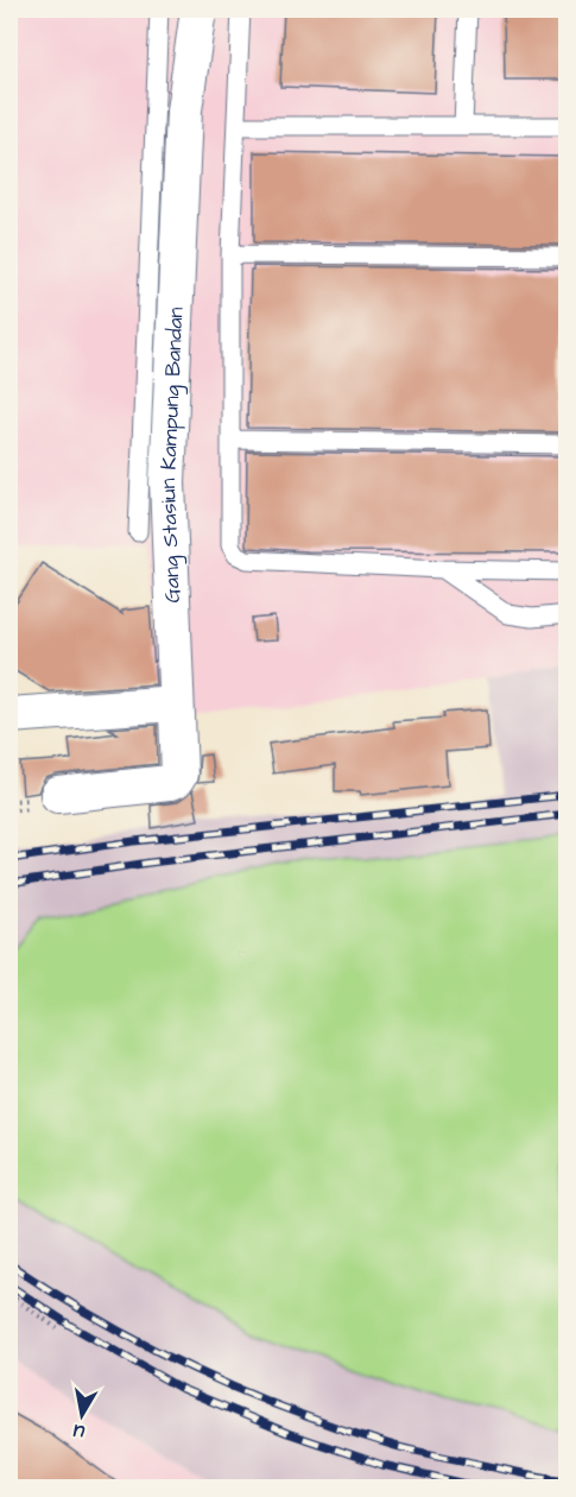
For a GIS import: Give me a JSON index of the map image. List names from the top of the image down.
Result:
{
  "streets": {
    "street": ["Gang Stasiun Kampung Bandan"]
  },
  "north": "bottom"
}
